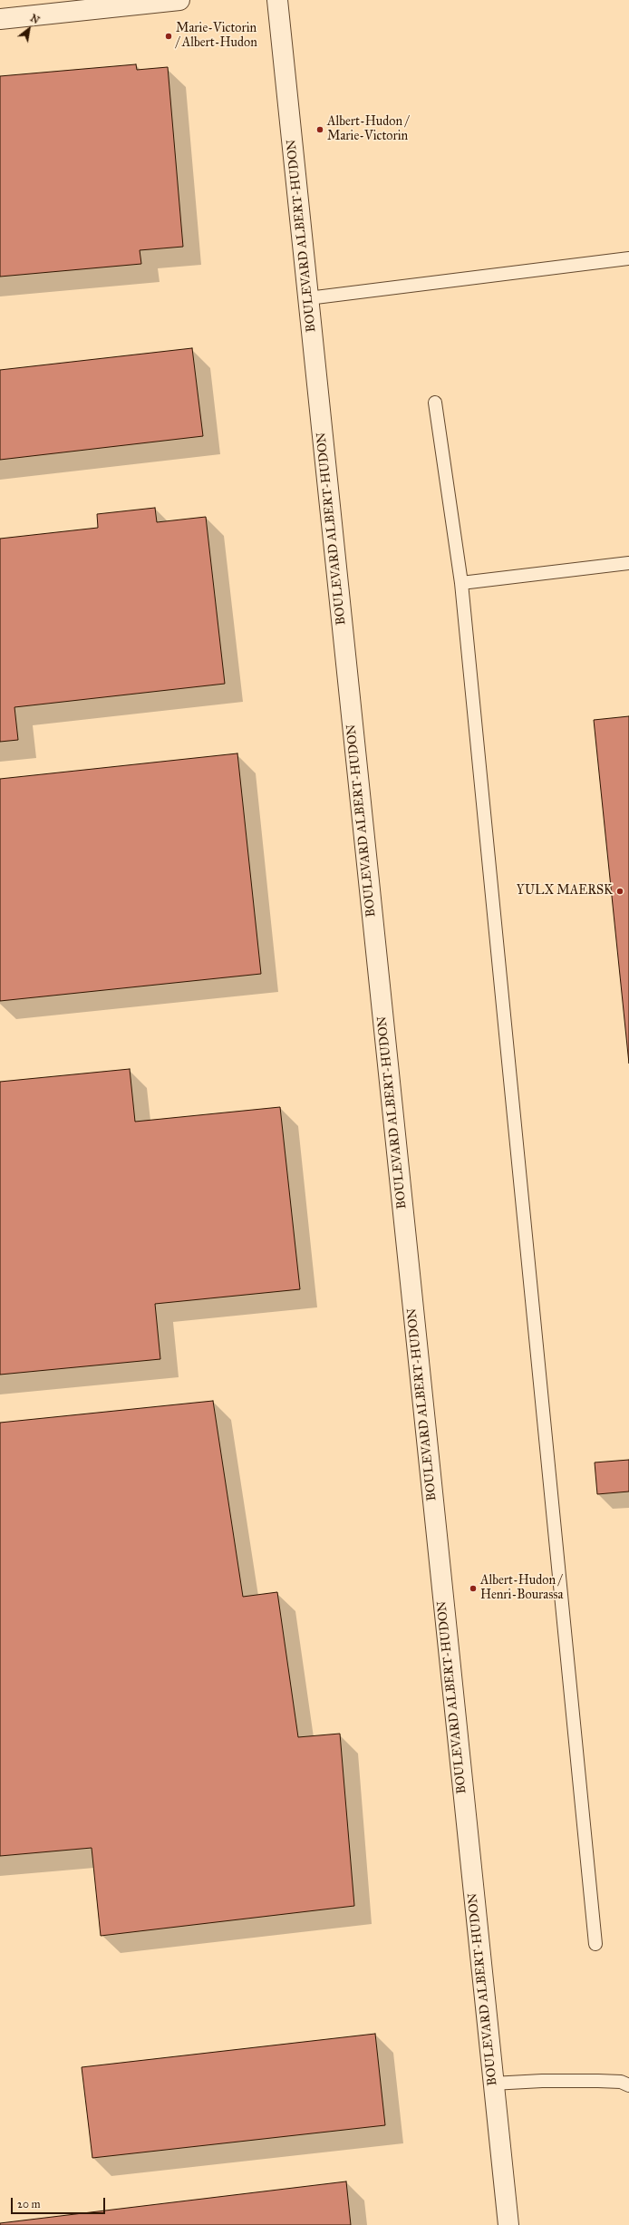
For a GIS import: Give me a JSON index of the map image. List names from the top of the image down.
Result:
{
  "streets": {
    "street": ["BOULEVARD ALBERT-HUDON"]
  },
  "places": [
    "Marie-Victorin / Albert-Hudon",
    "Albert-Hudon / Marie-Victorin",
    "YULX MAERSK",
    "Albert-Hudon / Henri-Bourassa"
  ],
  "scale_bar": "20 m",
  "north": "top right"
}
